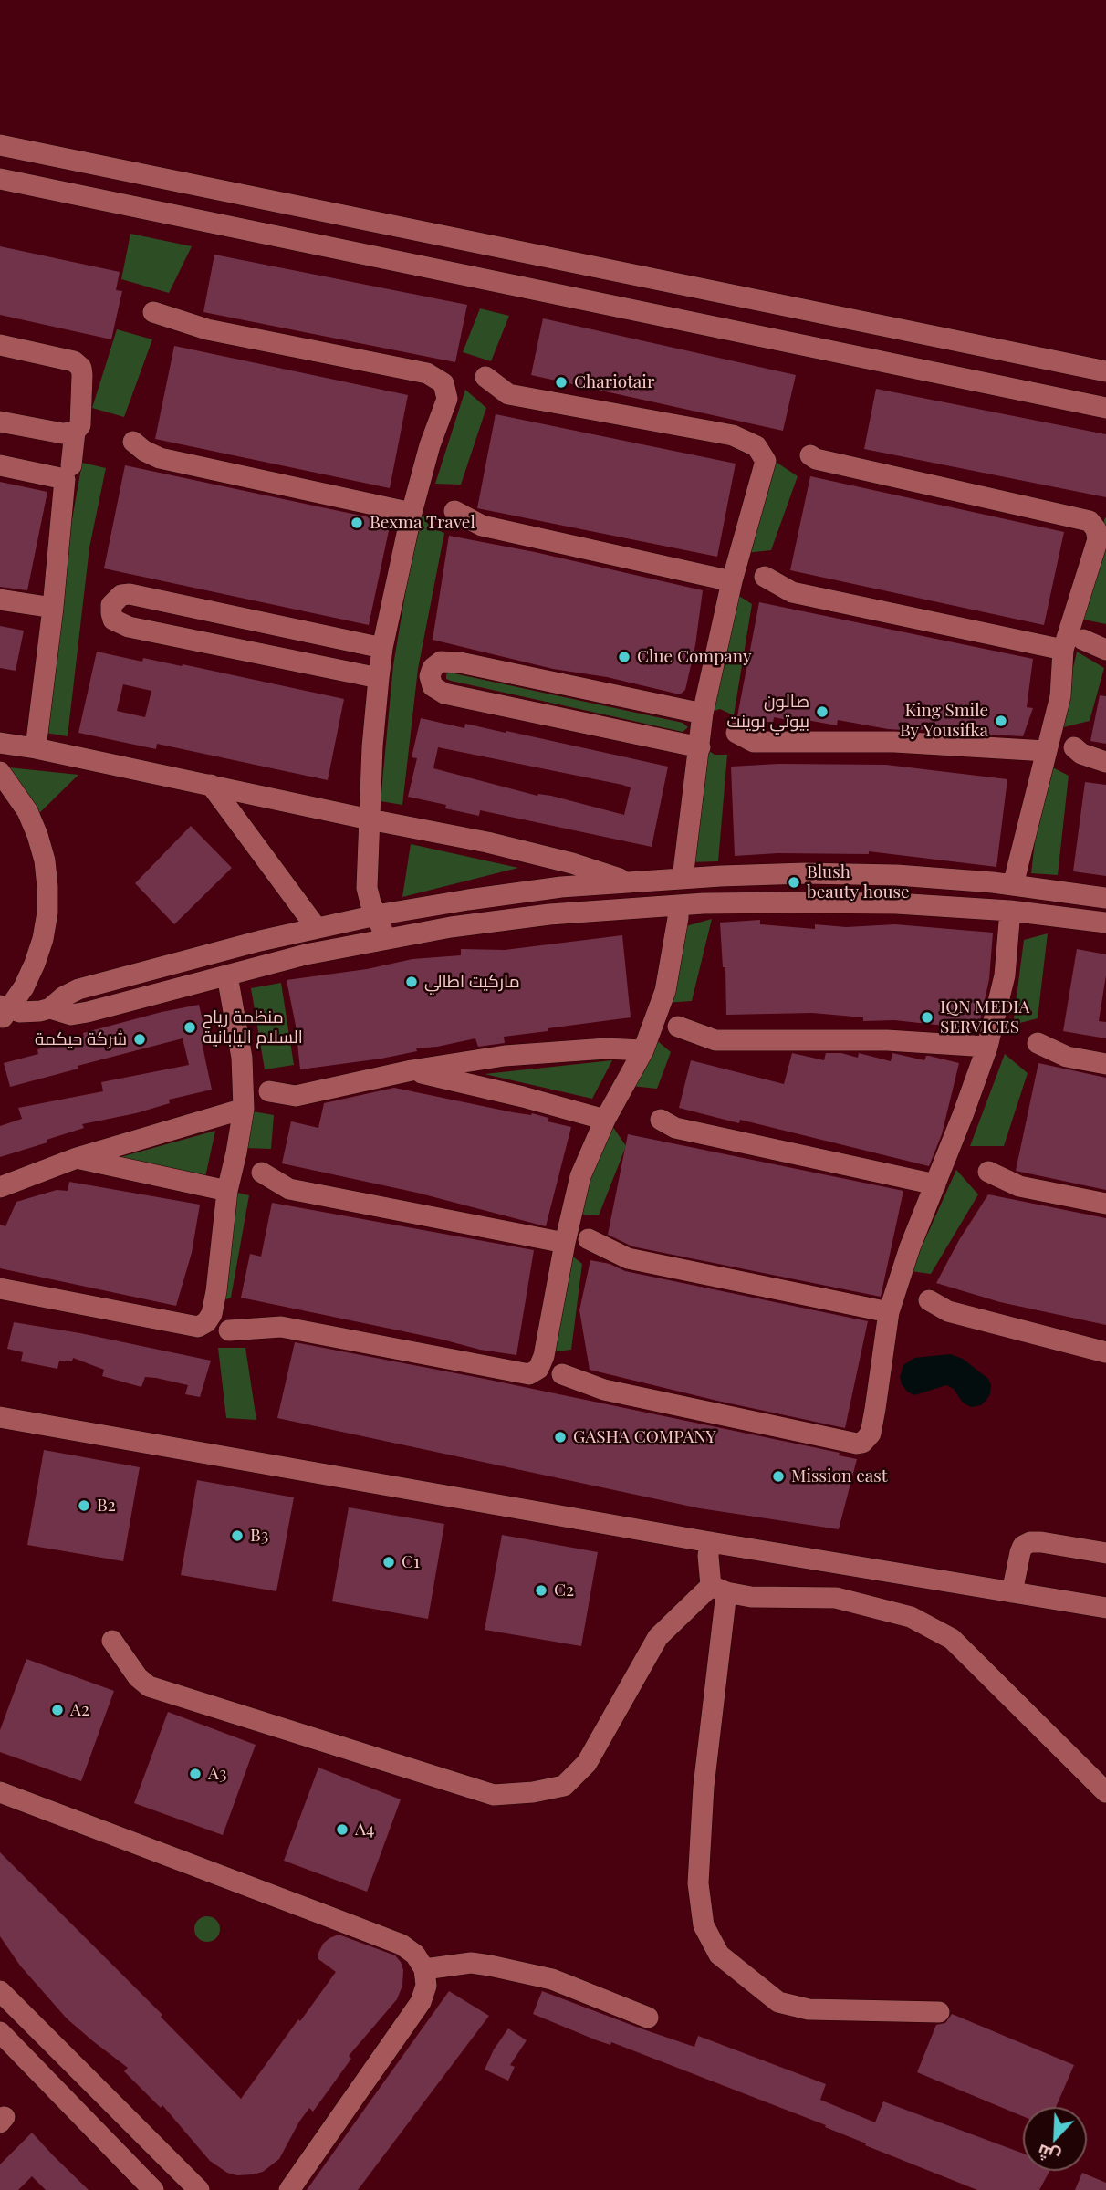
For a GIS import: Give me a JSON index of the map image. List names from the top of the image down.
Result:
{
  "places": [
    "Chariotair",
    "Bexma Travel",
    "Clue Company",
    "صالون بيوتي بوينت",
    "King Smile By Yousifka",
    "Blush beauty house",
    "ماركيت اطالي",
    "IQN MEDIA SERVICES",
    "منظمة رياح السلام اليابانية",
    "شركة حيكمة",
    "GASHA COMPANY",
    "Mission east",
    "B2",
    "B3",
    "C1",
    "C2",
    "A2",
    "A3",
    "A4"
  ],
  "north": "bottom left"
}
